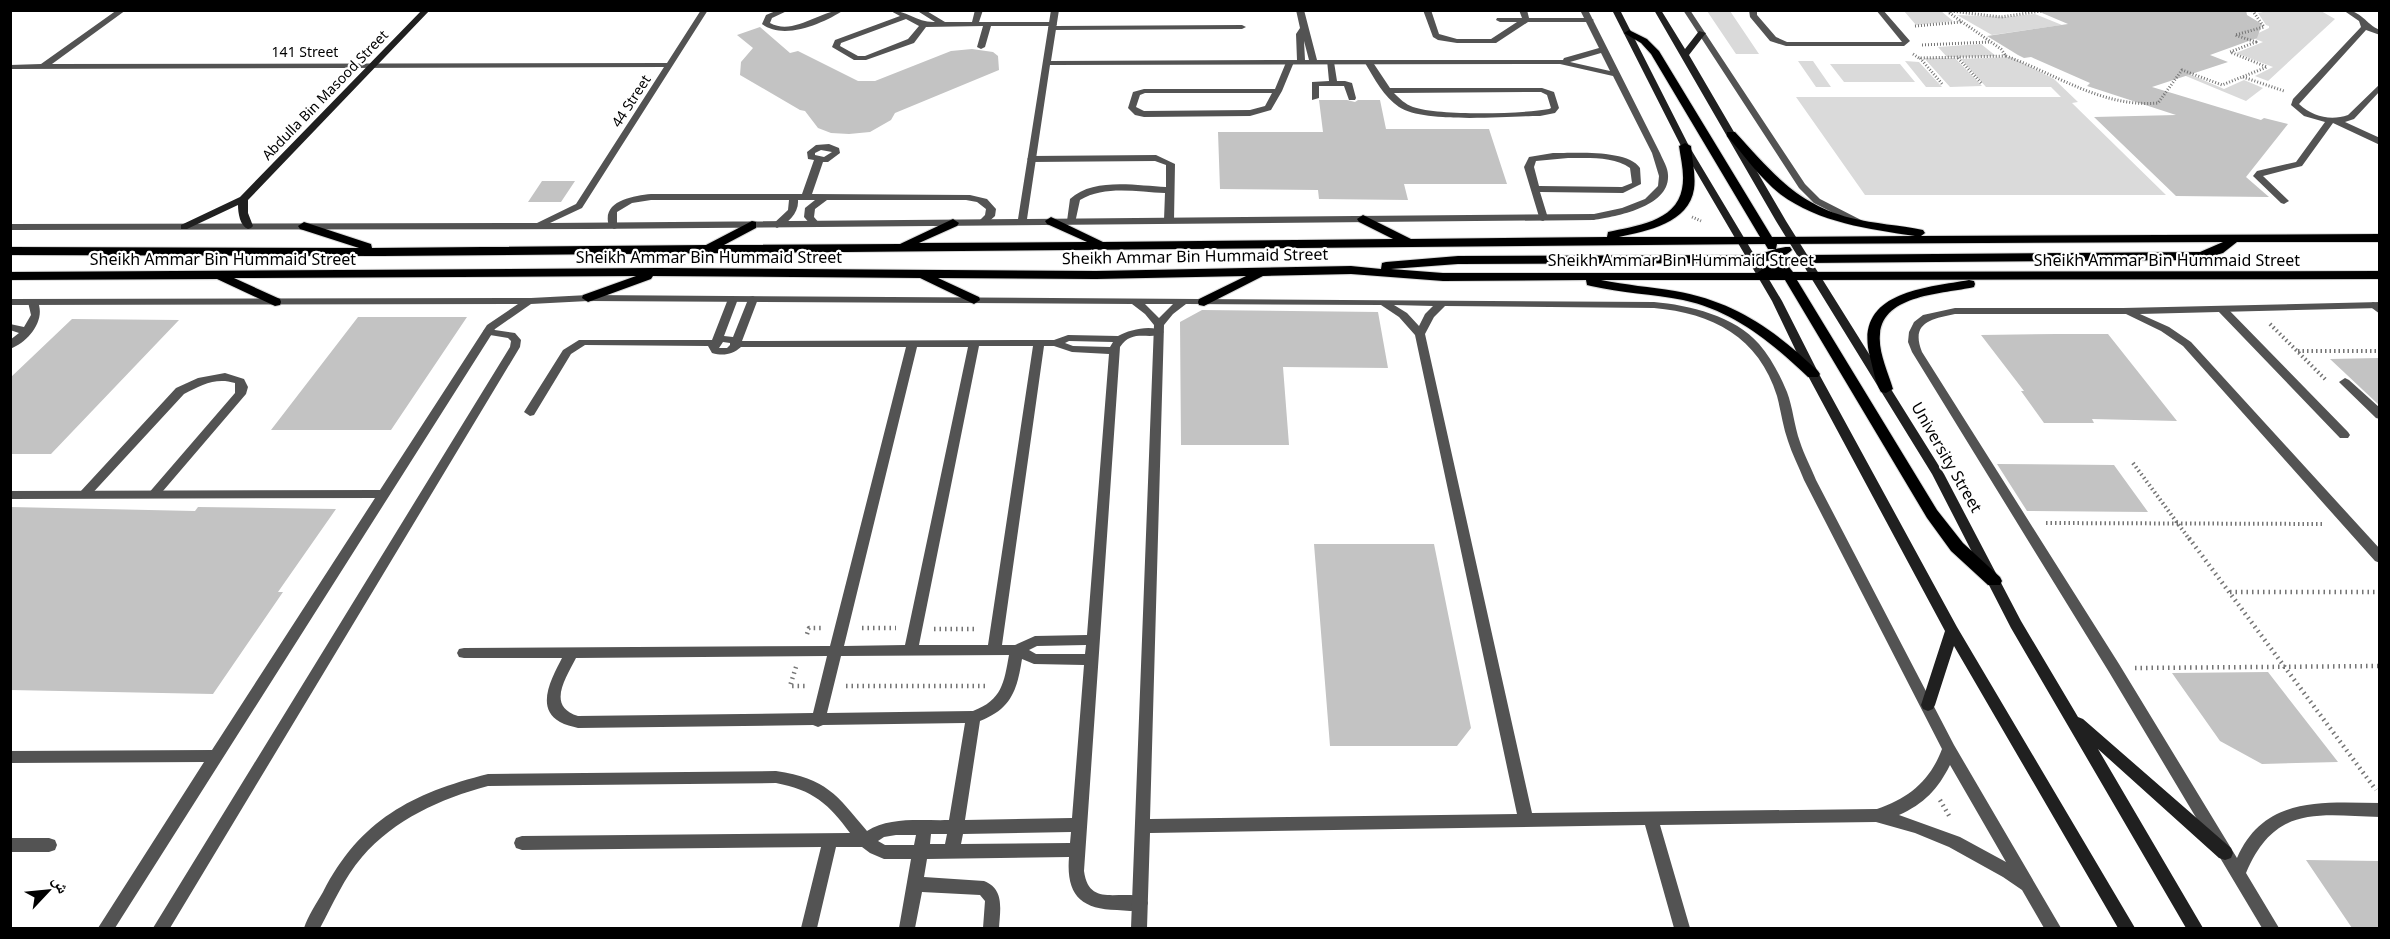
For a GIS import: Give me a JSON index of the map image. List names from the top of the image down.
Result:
{
  "streets": {
    "main road": ["Sheikh Ammar Bin Hummaid Street"],
    "street": [
      "141 Street",
      "Abdulla Bin Masood Street",
      "44 Street",
      "University Street"
    ]
  },
  "crossings": [
    ["141 Street", "Abdulla Bin Masood Street"],
    ["141 Street", "44 Street"],
    ["Sheikh Ammar Bin Hummaid Street", "University Street"]
  ],
  "north": "top right"
}
